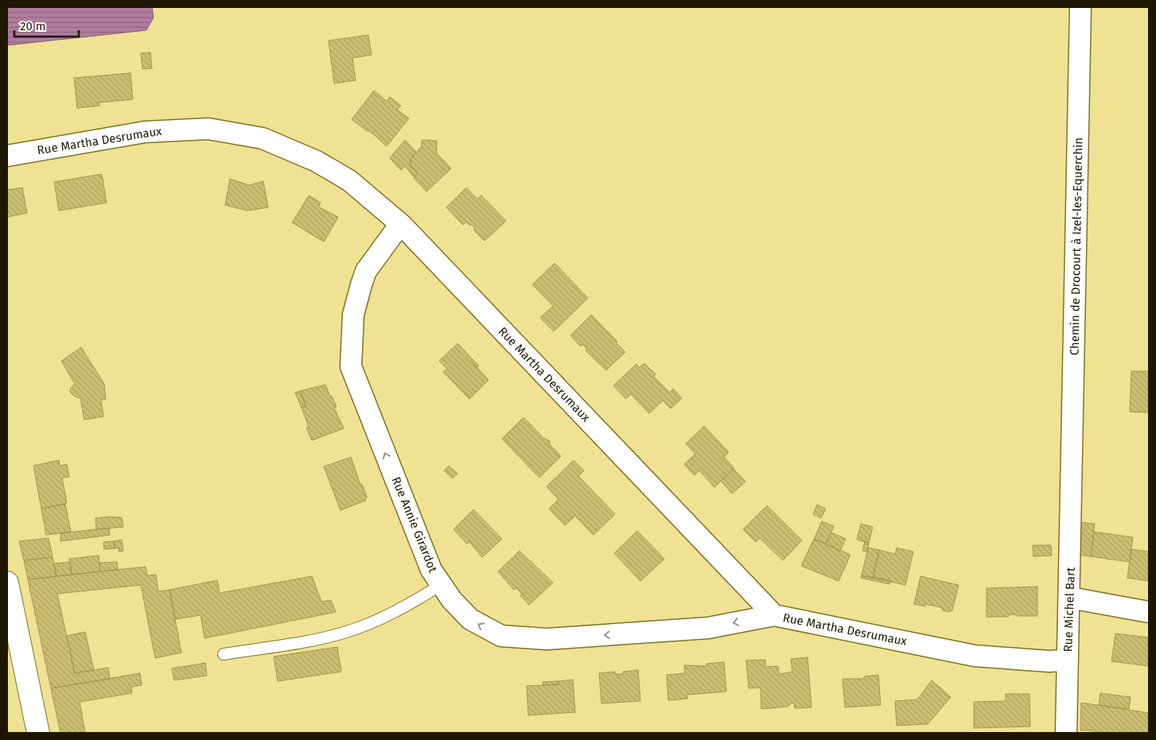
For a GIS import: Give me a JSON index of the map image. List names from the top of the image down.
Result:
{
  "streets": {
    "street": [
      "Rue Martha Desrumaux",
      "Chemin de Drocourt à Izel-les-Equerchin",
      "Rue Annie Girardot",
      "Rue Michel Bart"
    ]
  },
  "crossings": [
    ["Rue Martha Desrumaux", "Rue Annie Girardot"],
    ["Rue Martha Desrumaux", "Rue Michel Bart"],
    ["Chemin de Drocourt à Izel-les-Equerchin", "Rue Michel Bart"]
  ],
  "scale_bar": "20 m"
}
